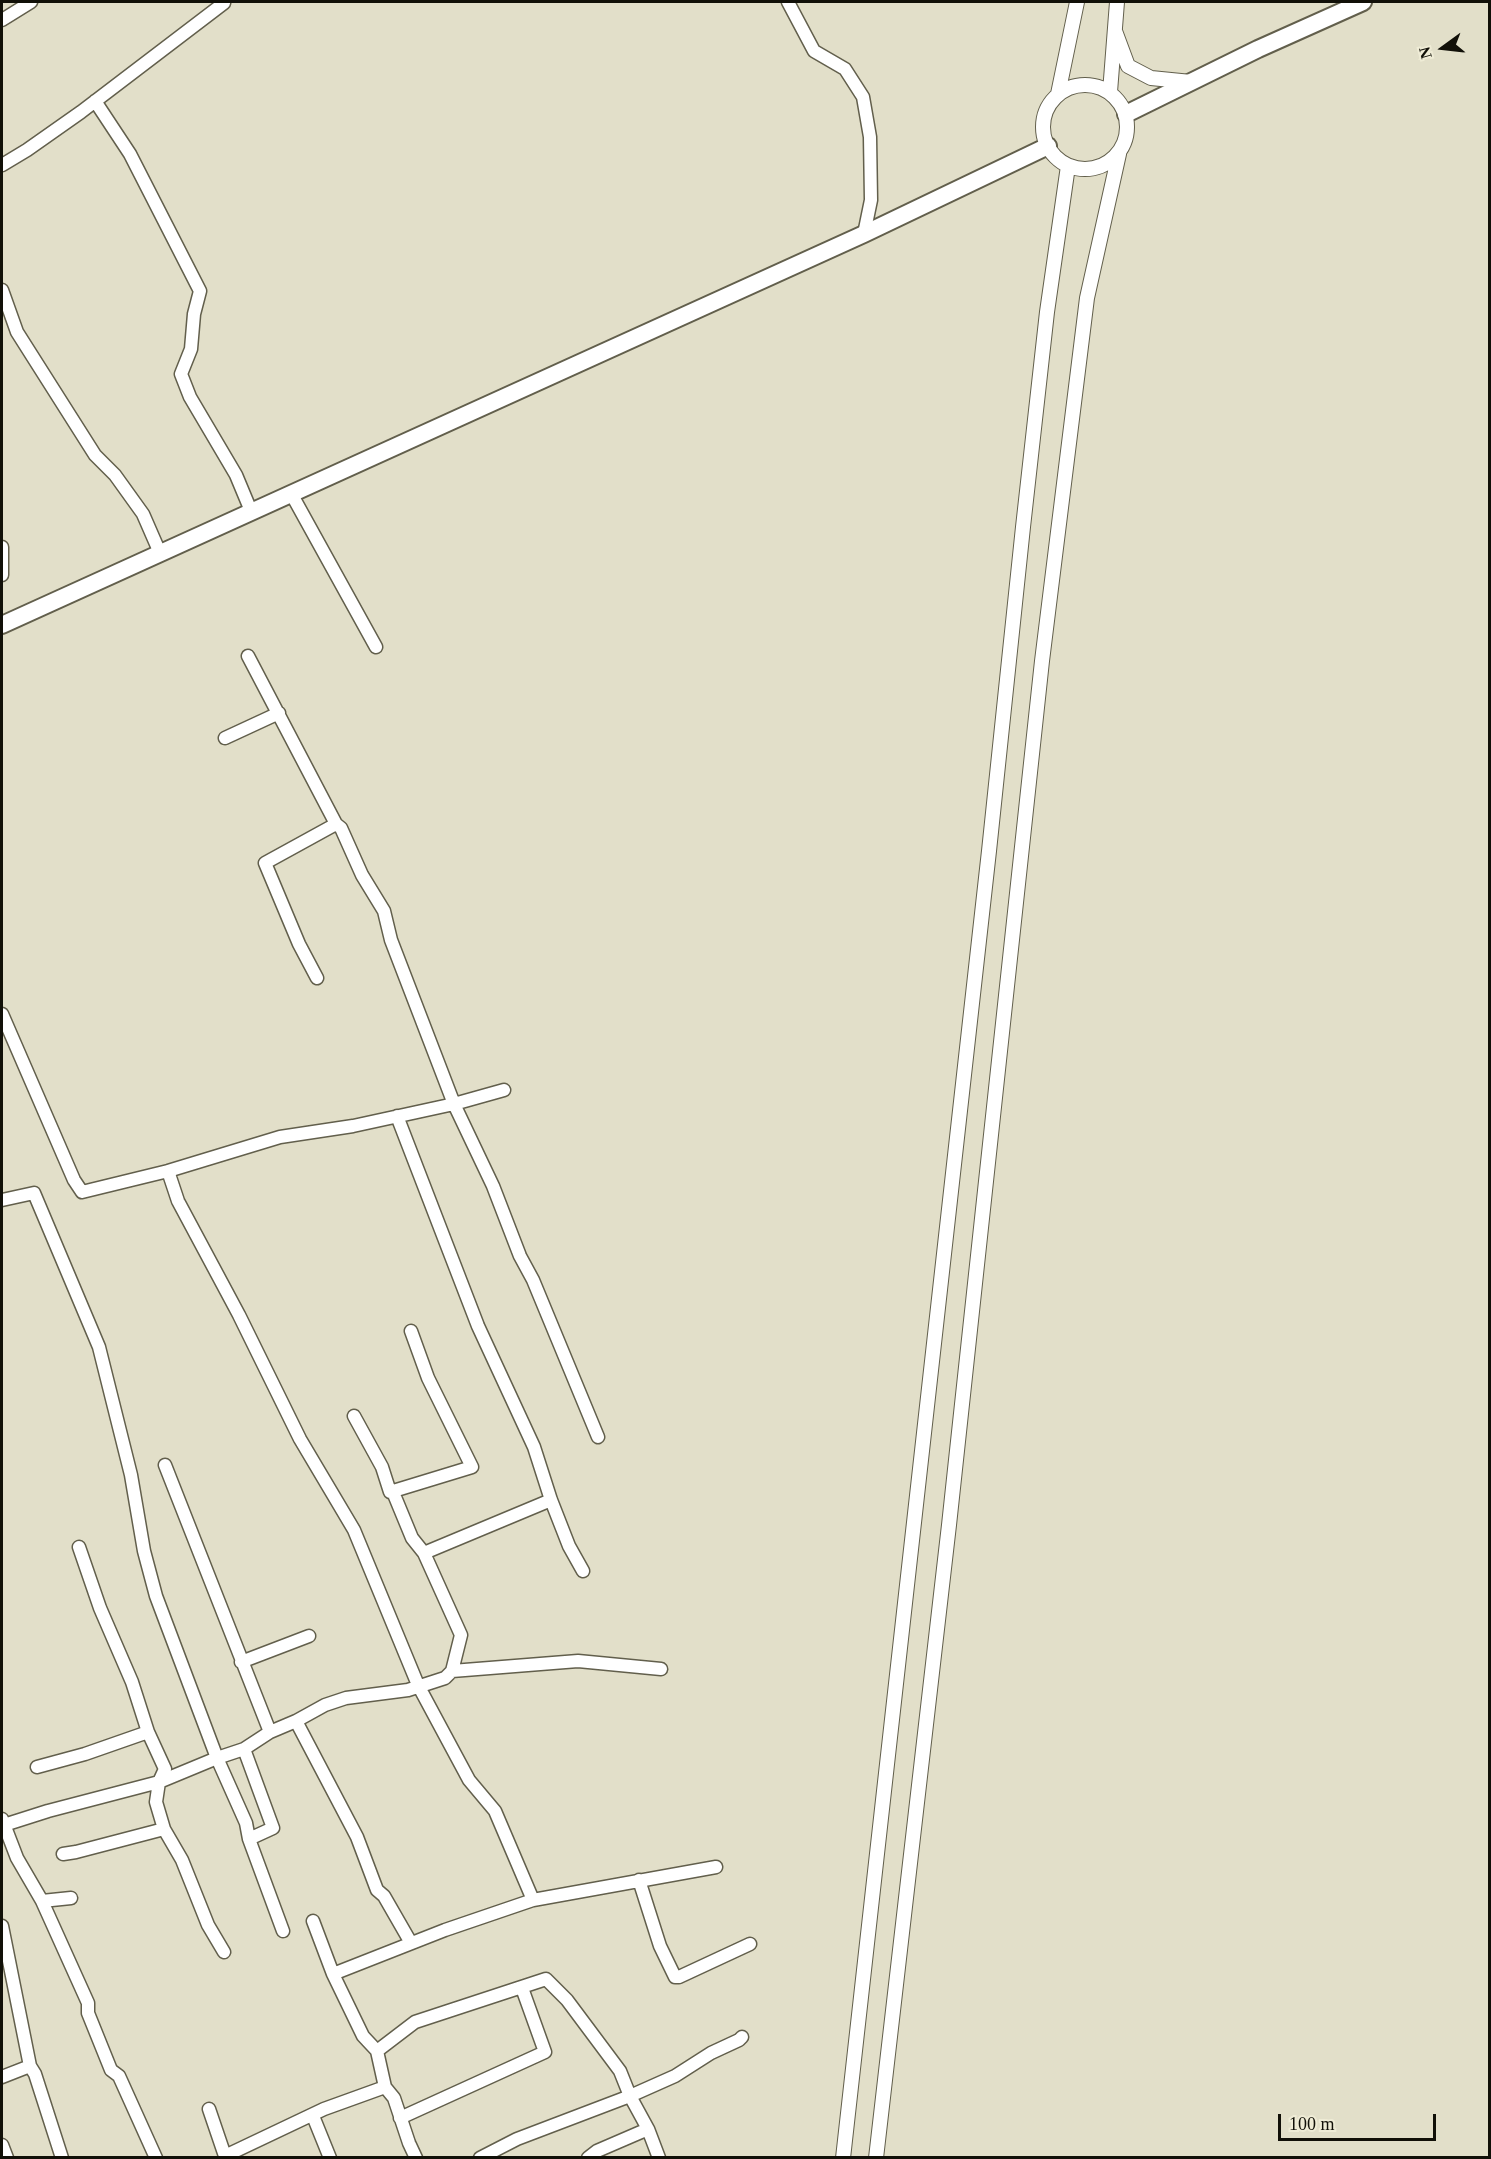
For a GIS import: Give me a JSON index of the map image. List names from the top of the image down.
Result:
{
  "scale_bar": "100 m",
  "north": "left"
}
